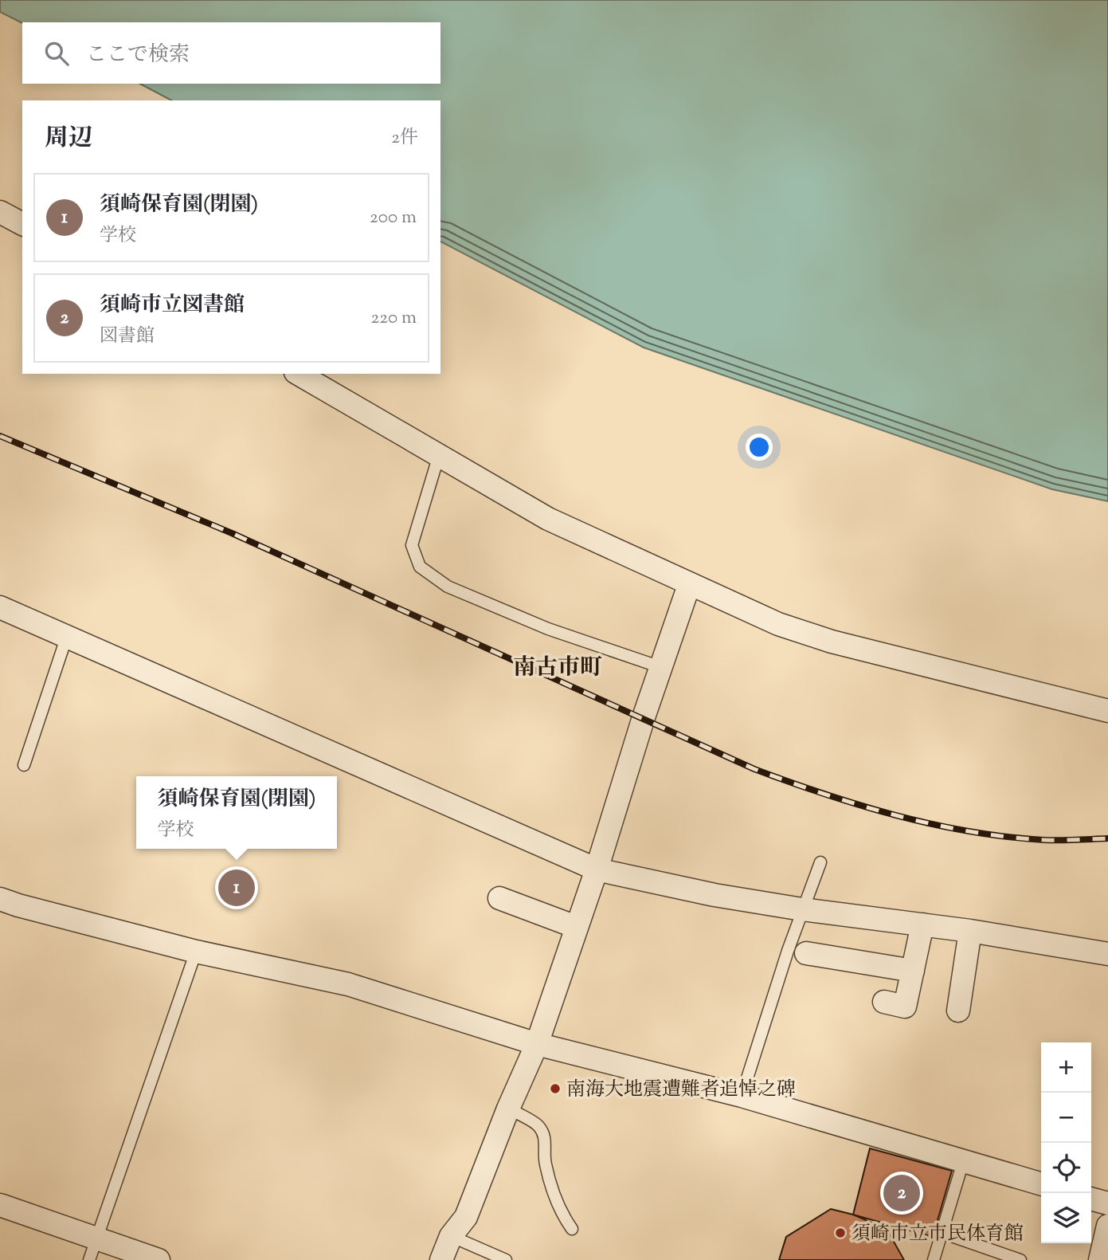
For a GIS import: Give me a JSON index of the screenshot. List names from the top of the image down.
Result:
{
  "districts": ["南古市町"],
  "places": ["南海大地震遭難者追悼之碑", "須崎市立市民体育館"],
  "page": {
    "search": "ここで検索",
    "heading": ["周辺", "2件"],
    "list": [
      {
        "mark": "1",
        "name": "須崎保育園(閉園)",
        "note": "学校",
        "value": "200 m"
      },
      {
        "mark": "2",
        "name": "須崎市立図書館",
        "note": "図書館",
        "value": "220 m"
      }
    ],
    "popup": ["須崎保育園(閉園)", "学校"],
    "pins": ["1", "2"],
    "map_buttons": ["+", "−"]
  }
}
